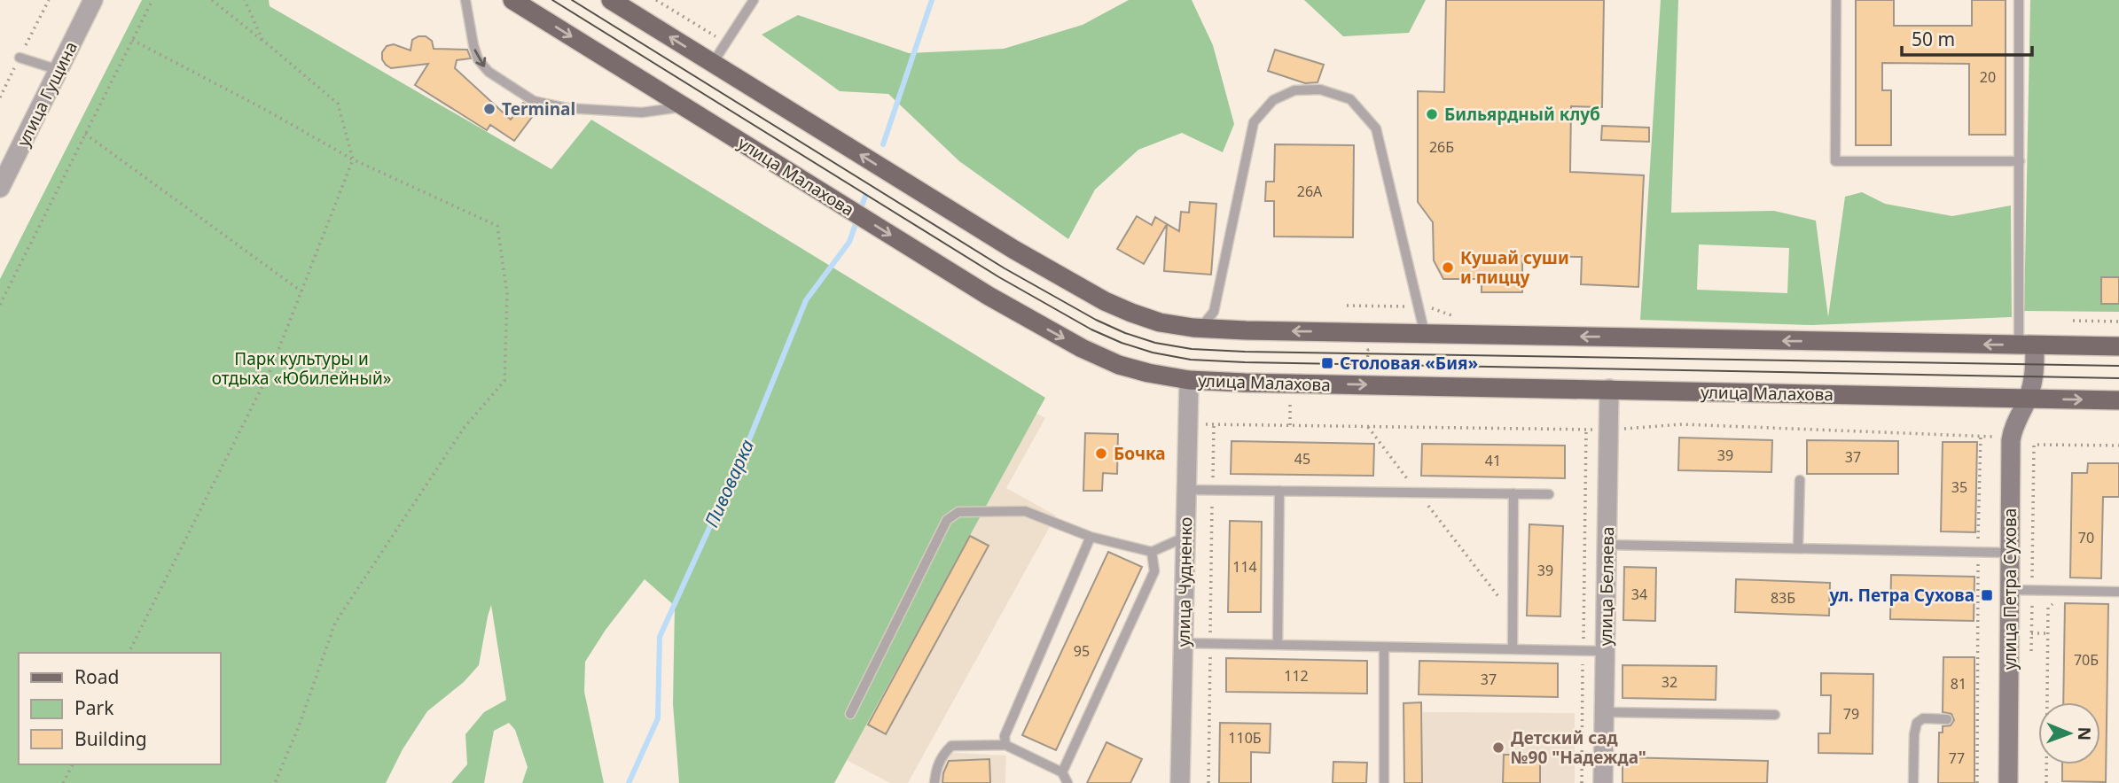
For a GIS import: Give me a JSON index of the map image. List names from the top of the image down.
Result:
{
  "streets": {
    "main road": ["улица Малахова"],
    "street": [
      "улица Гущина",
      "улица Чудненко",
      "улица Беляева",
      "улица Петра Сухова"
    ]
  },
  "crossings": [
    ["улица Малахова", "улица Чудненко"],
    ["улица Малахова", "улица Беляева"],
    ["улица Малахова", "улица Петра Сухова"]
  ],
  "water": ["Пивоварка"],
  "parks": ["Парк культуры и отдыха «Юбилейный»"],
  "places": {
    "other": [
      "Terminal",
      "Бильярдный клуб",
      "Кушай суши и пиццу",
      "Бочка",
      "Детский сад №90 \"Надежда\""
    ],
    "transit": ["Столовая «Бия»", "ул. Петра Сухова"]
  },
  "house_numbers": [
    "20",
    "26Б",
    "26А",
    "39",
    "37",
    "45",
    "41",
    "35",
    "70",
    "114",
    "39",
    "34",
    "83Б",
    "95",
    "70Б",
    "112",
    "37",
    "32",
    "81",
    "79",
    "110Б",
    "77"
  ],
  "legend": ["Road", "Park", "Building"],
  "scale_bar": "50 m",
  "north": "right"
}
